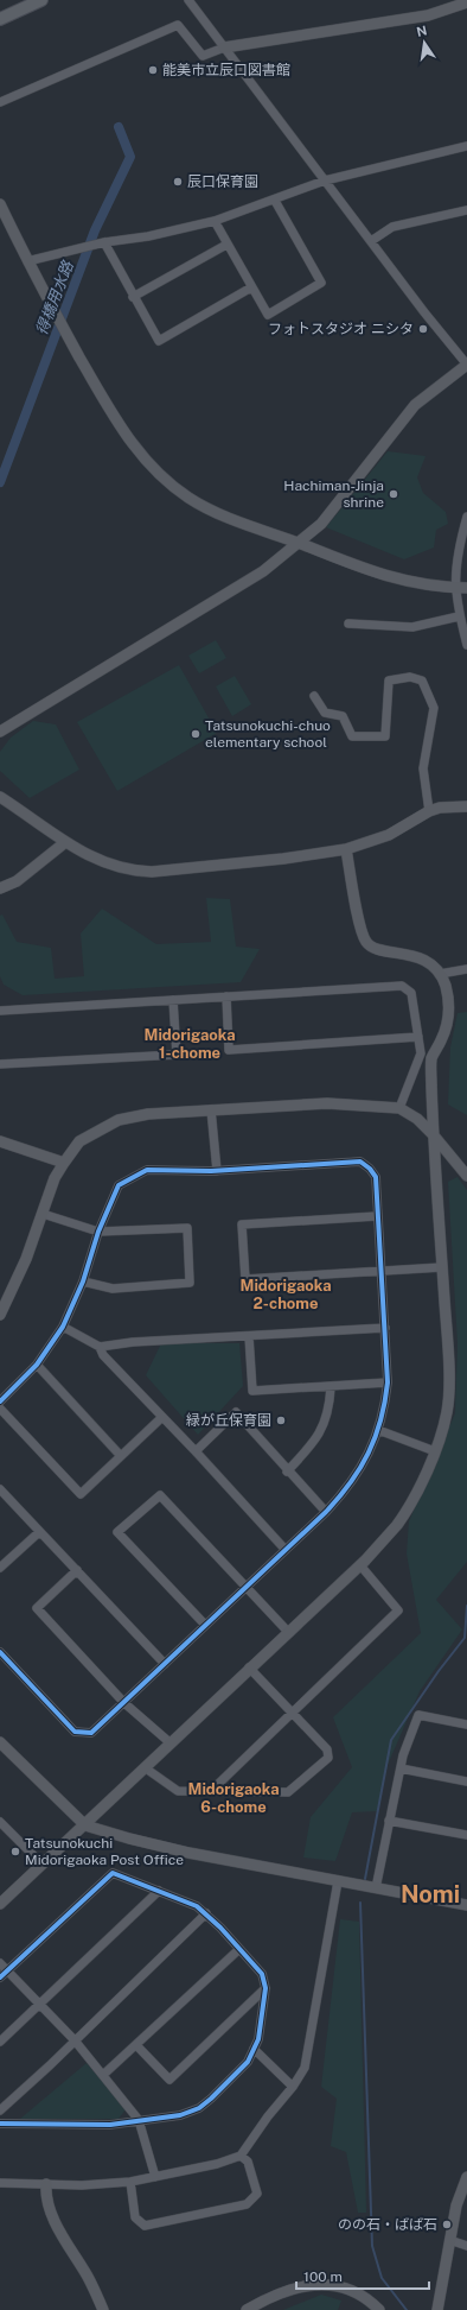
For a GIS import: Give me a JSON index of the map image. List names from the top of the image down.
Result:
{
  "districts": [
    "Midorigaoka 1-chome",
    "Midorigaoka 2-chome",
    "Midorigaoka 6-chome",
    "Nomi"
  ],
  "water": ["得橋用水路"],
  "places": [
    "能美市立辰口図書館",
    "辰口保育園",
    "フォトスタジオ ニシタ",
    "Hachiman-Jinja shrine",
    "Tatsunokuchi-chuo elementary school",
    "緑が丘保育園",
    "Tatsunokuchi Midorigaoka Post Office",
    "のの石・ばば石"
  ],
  "scale_bar": "100 m",
  "north": "top"
}
